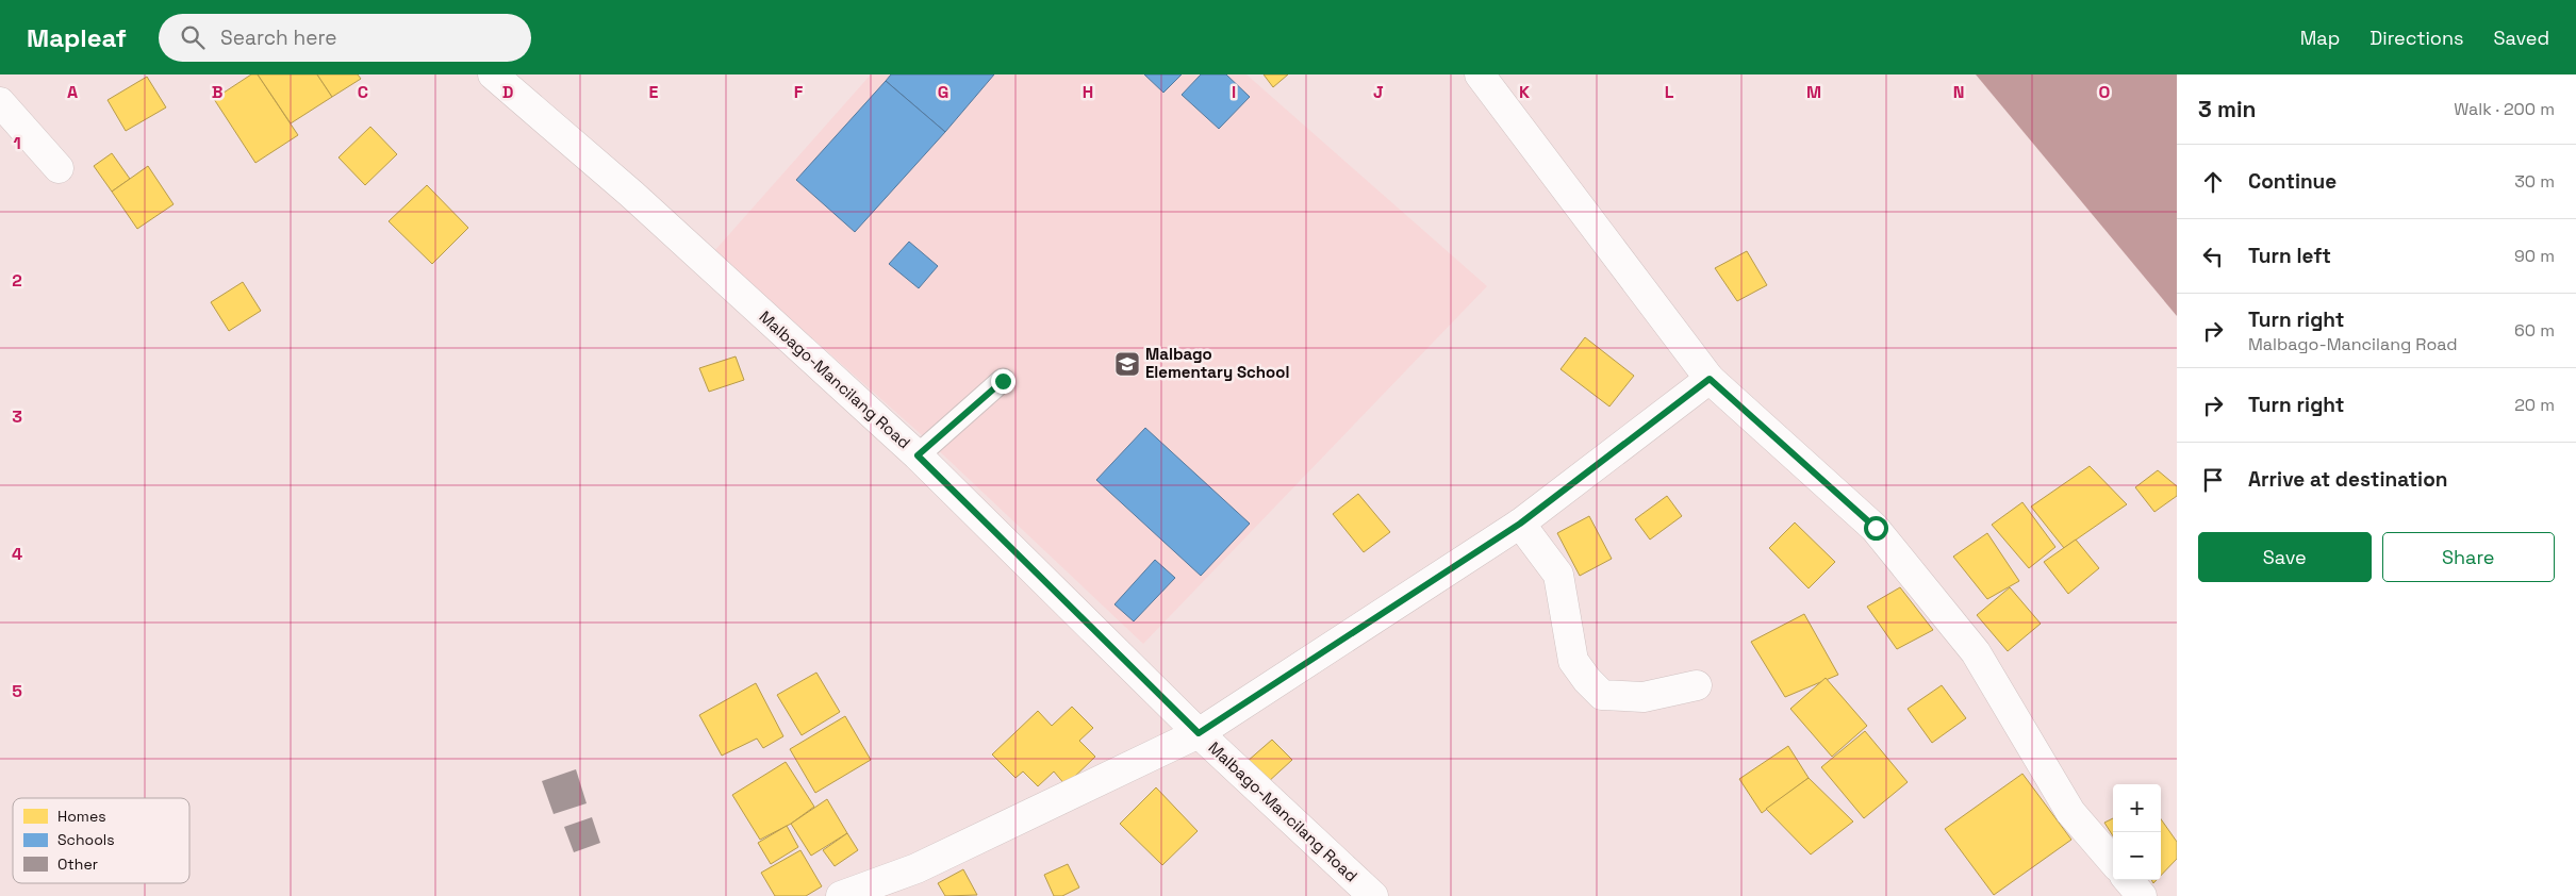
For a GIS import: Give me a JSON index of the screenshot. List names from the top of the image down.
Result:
{
  "streets": {
    "street": ["Malbago-Mancilang Road"]
  },
  "places": {
    "school or university": ["Malbago Elementary School"]
  },
  "legend": ["Homes", "Schools", "Other"],
  "page": {
    "header": "Mapleaf",
    "search": "Search here",
    "nav": ["Map", "Directions", "Saved"],
    "heading": ["3 min", "Walk · 200 m"],
    "list": [
      ["Continue", "30 m"],
      ["Turn left", "90 m"],
      ["Turn right", "Malbago-Mancilang Road", "60 m"],
      ["Turn right", "20 m"],
      "Arrive at destination"
    ],
    "buttons": ["Save", "Share"],
    "map_buttons": ["+", "−"]
  },
  "grid": {
    "columns": [
      "A",
      "B",
      "C",
      "D",
      "E",
      "F",
      "G",
      "H",
      "I",
      "J",
      "K",
      "L",
      "M",
      "N",
      "O"
    ],
    "rows": [
      "1",
      "2",
      "3",
      "4",
      "5"
    ]
  }
}
